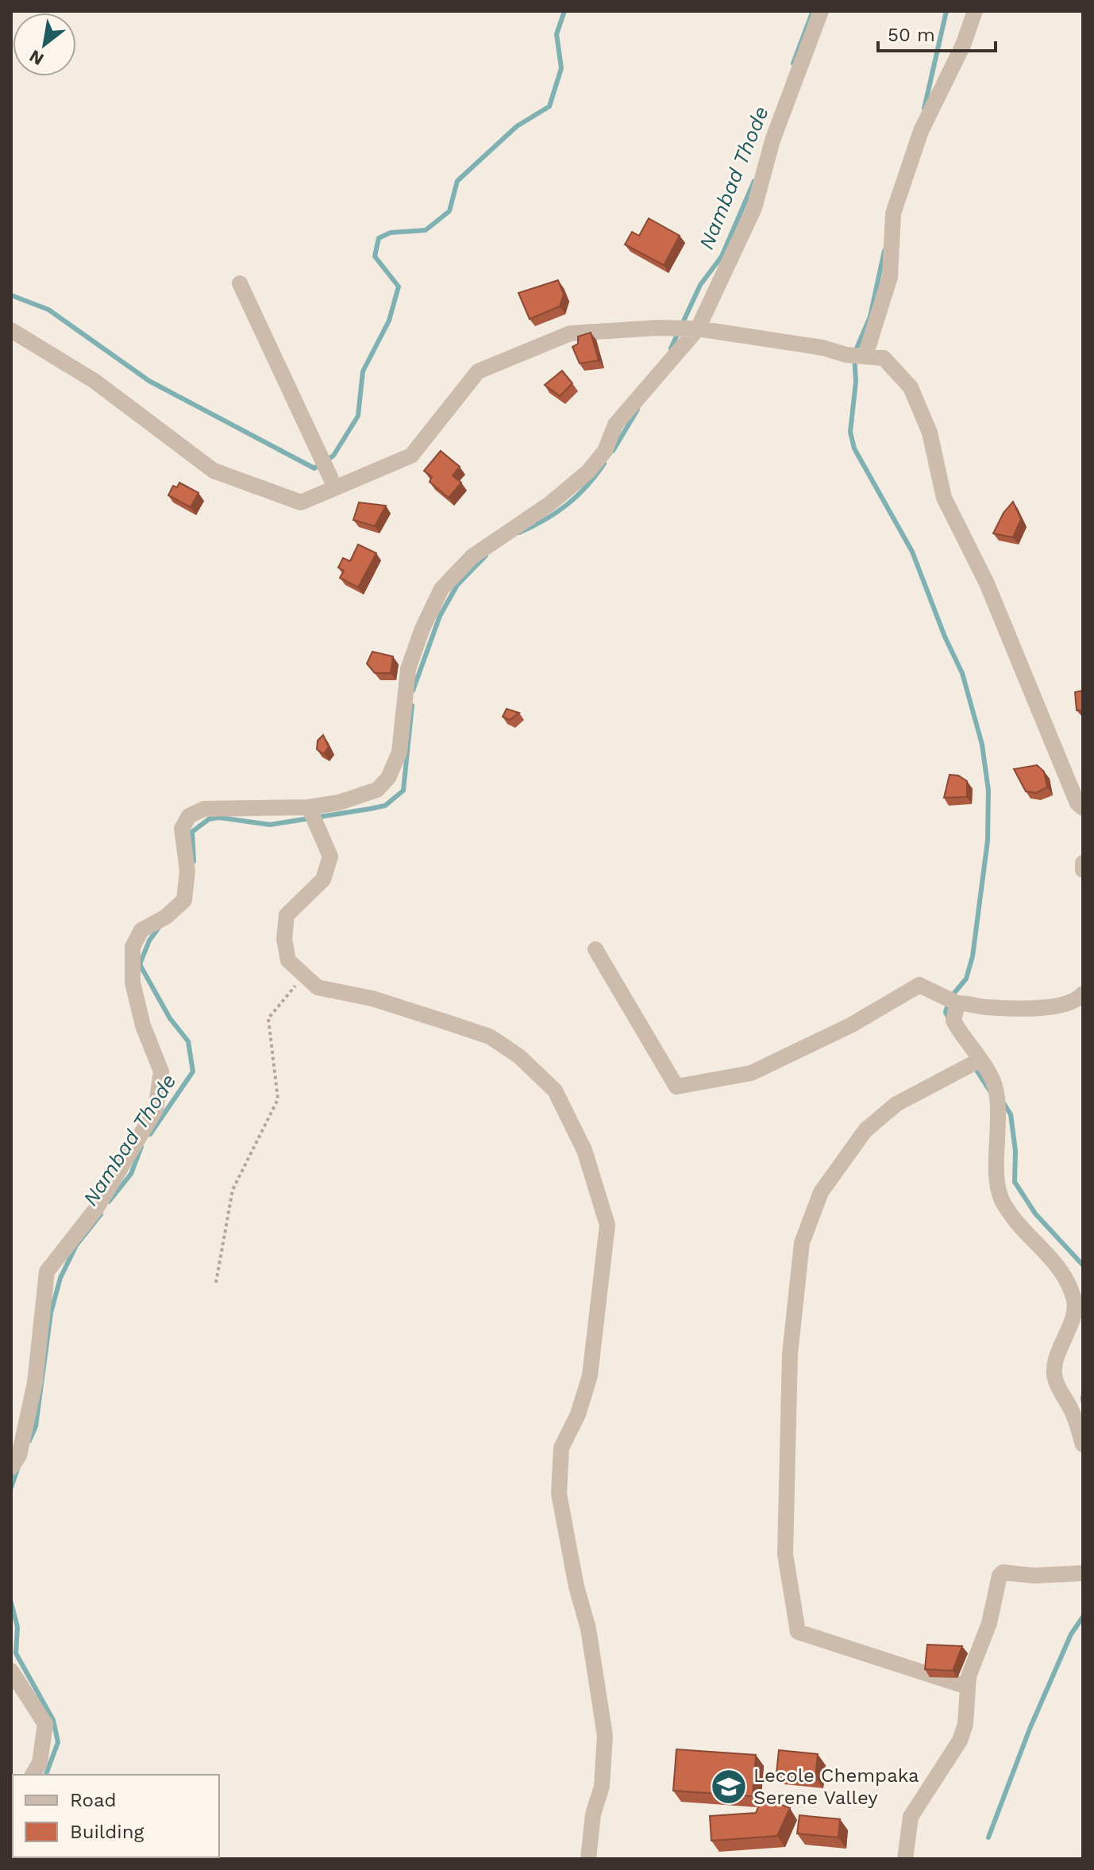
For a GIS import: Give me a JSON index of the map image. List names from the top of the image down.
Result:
{
  "water": ["Nambad Thode"],
  "places": {
    "school or university": ["Lecole Chempaka Serene Valley"]
  },
  "legend": ["Road", "Building"],
  "scale_bar": "50 m",
  "north": "bottom left"
}
